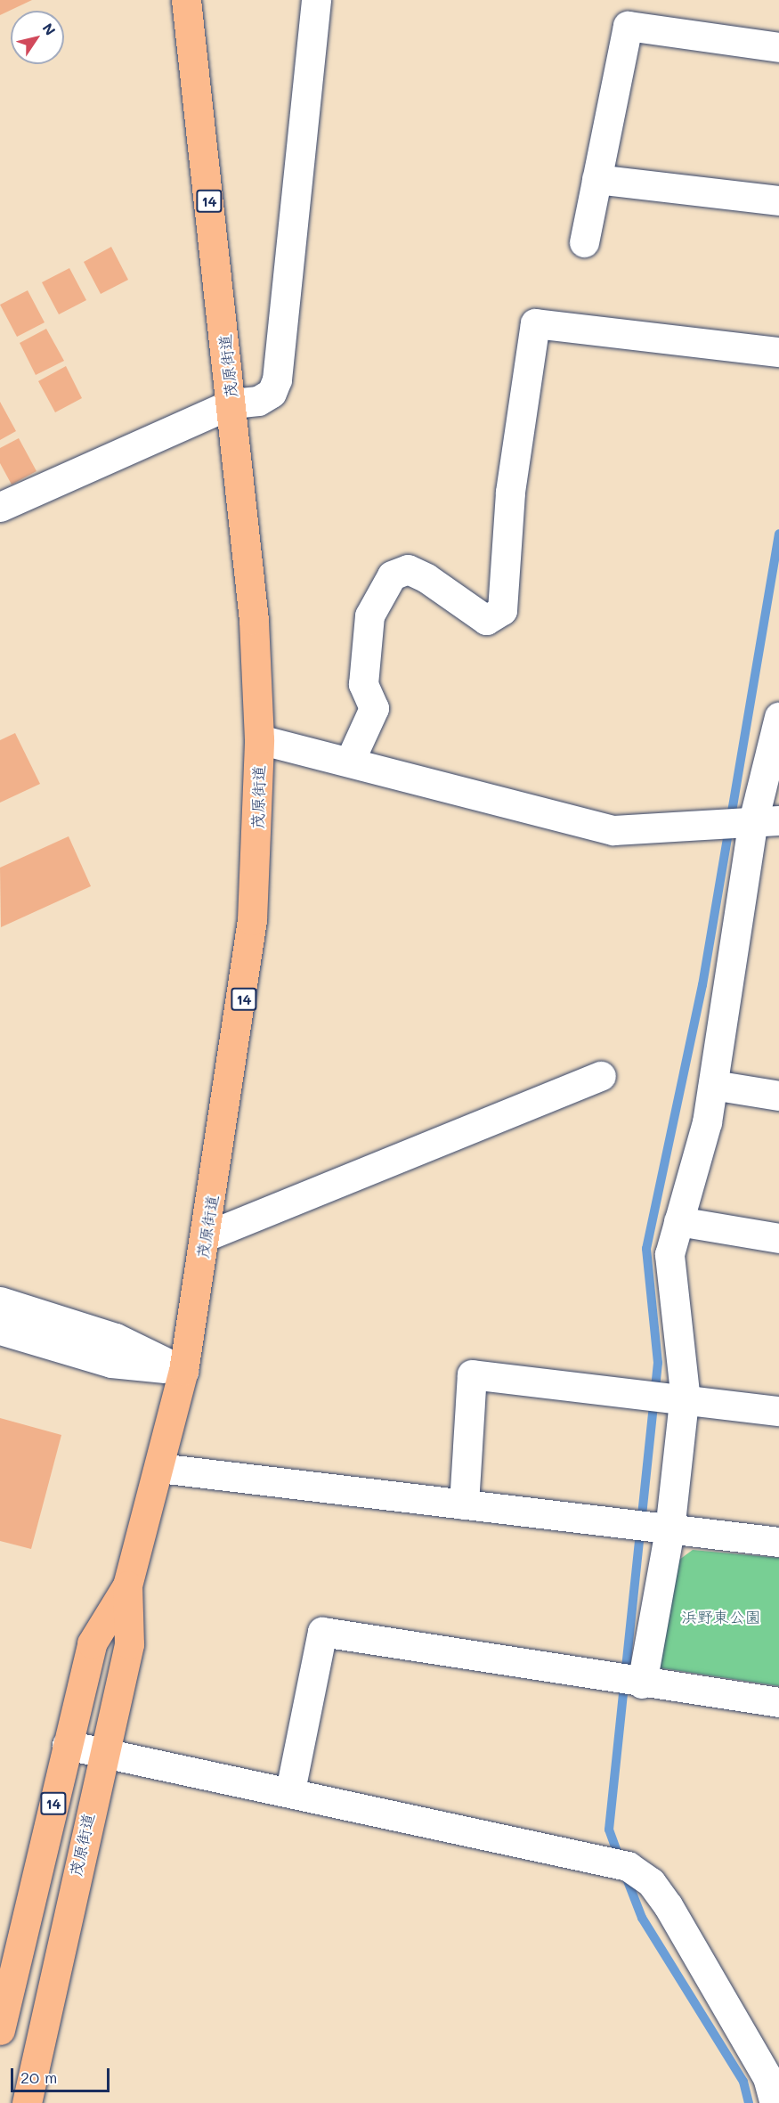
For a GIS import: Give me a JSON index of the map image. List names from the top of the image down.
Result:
{
  "streets": {
    "main road": ["14", "茂原街道"]
  },
  "parks": ["浜野東公園"],
  "scale_bar": "20 m",
  "north": "top right"
}
